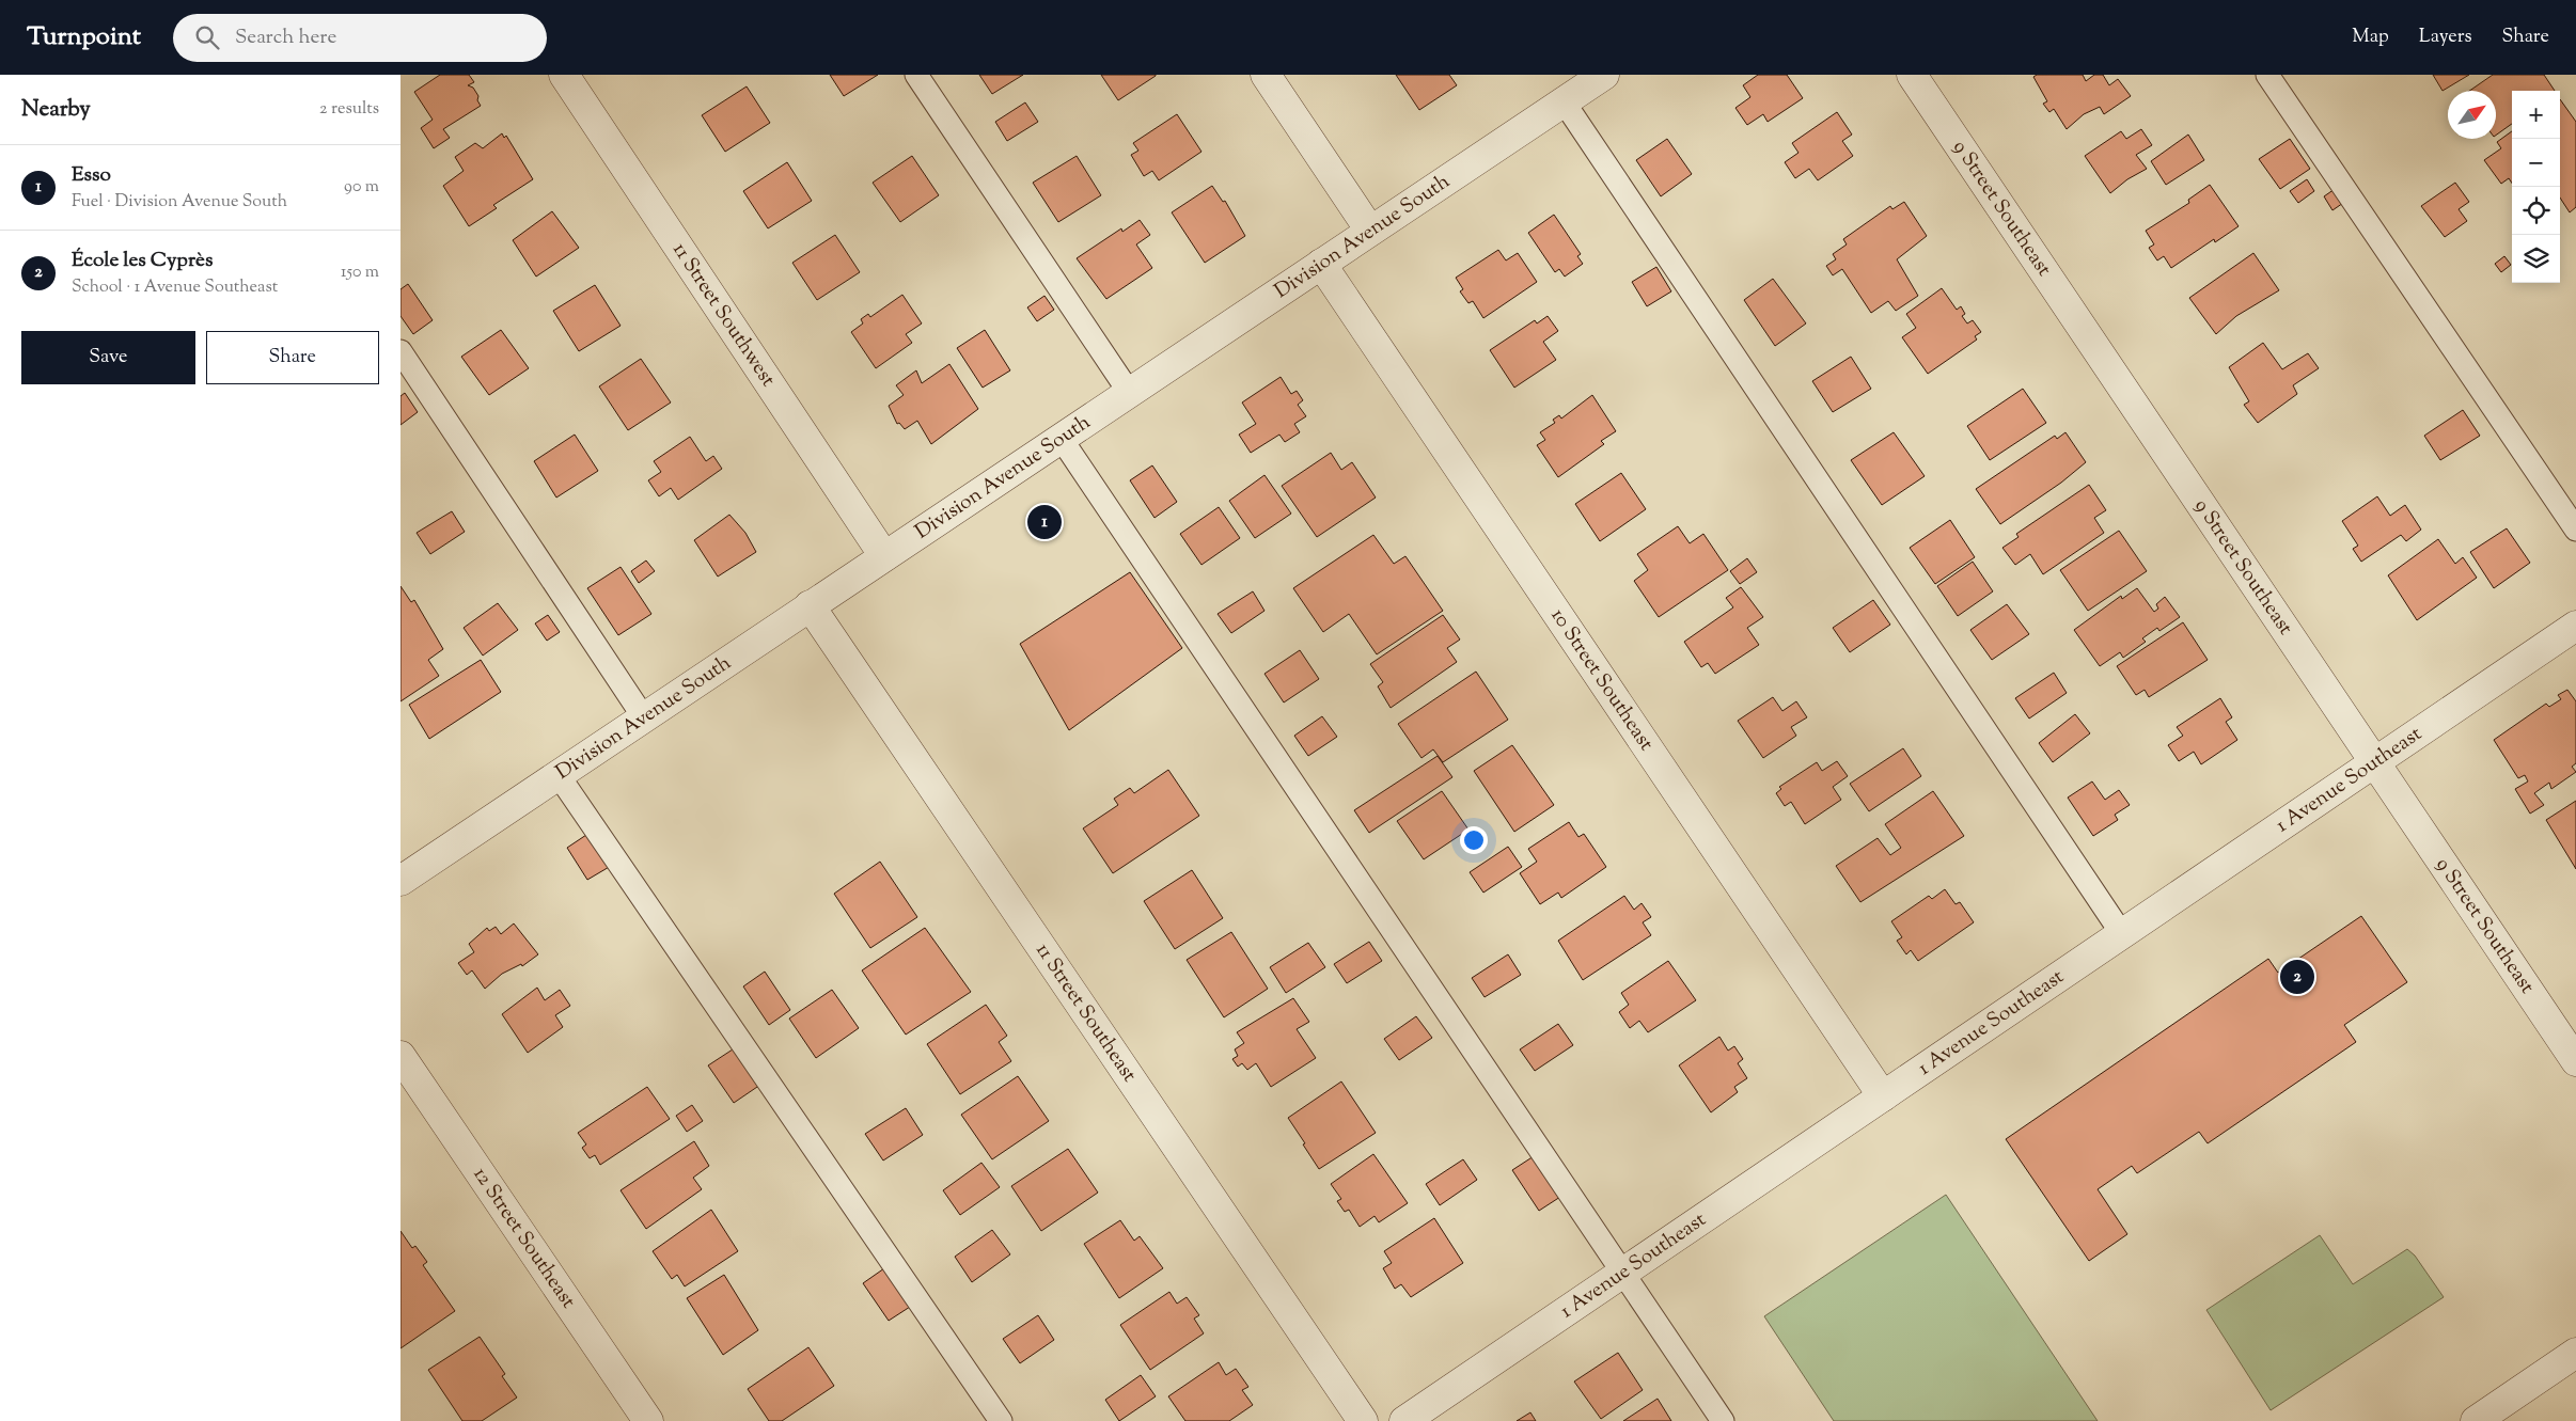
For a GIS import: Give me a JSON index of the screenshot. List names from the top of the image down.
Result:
{
  "streets": {
    "street": [
      "9 Street Southeast",
      "Division Avenue South",
      "11 Street Southwest",
      "10 Street Southeast",
      "1 Avenue Southeast",
      "11 Street Southeast",
      "12 Street Southeast"
    ]
  },
  "crossings": [
    ["9 Street Southeast", "1 Avenue Southeast"],
    ["Division Avenue South", "11 Street Southwest"],
    ["Division Avenue South", "10 Street Southeast"],
    ["Division Avenue South", "11 Street Southeast"],
    ["10 Street Southeast", "1 Avenue Southeast"]
  ],
  "north": "top right",
  "page": {
    "header": "Turnpoint",
    "search": "Search here",
    "nav": ["Map", "Layers", "Share"],
    "heading": ["Nearby", "2 results"],
    "map_buttons": ["+", "−"],
    "list": [
      {
        "mark": "1",
        "name": "Esso",
        "note": "Fuel · Division Avenue South",
        "value": "90 m"
      },
      {
        "mark": "2",
        "name": "École les Cyprès",
        "note": "School · 1 Avenue Southeast",
        "value": "150 m"
      }
    ],
    "buttons": ["Save", "Share"],
    "pins": ["1", "2"]
  }
}
